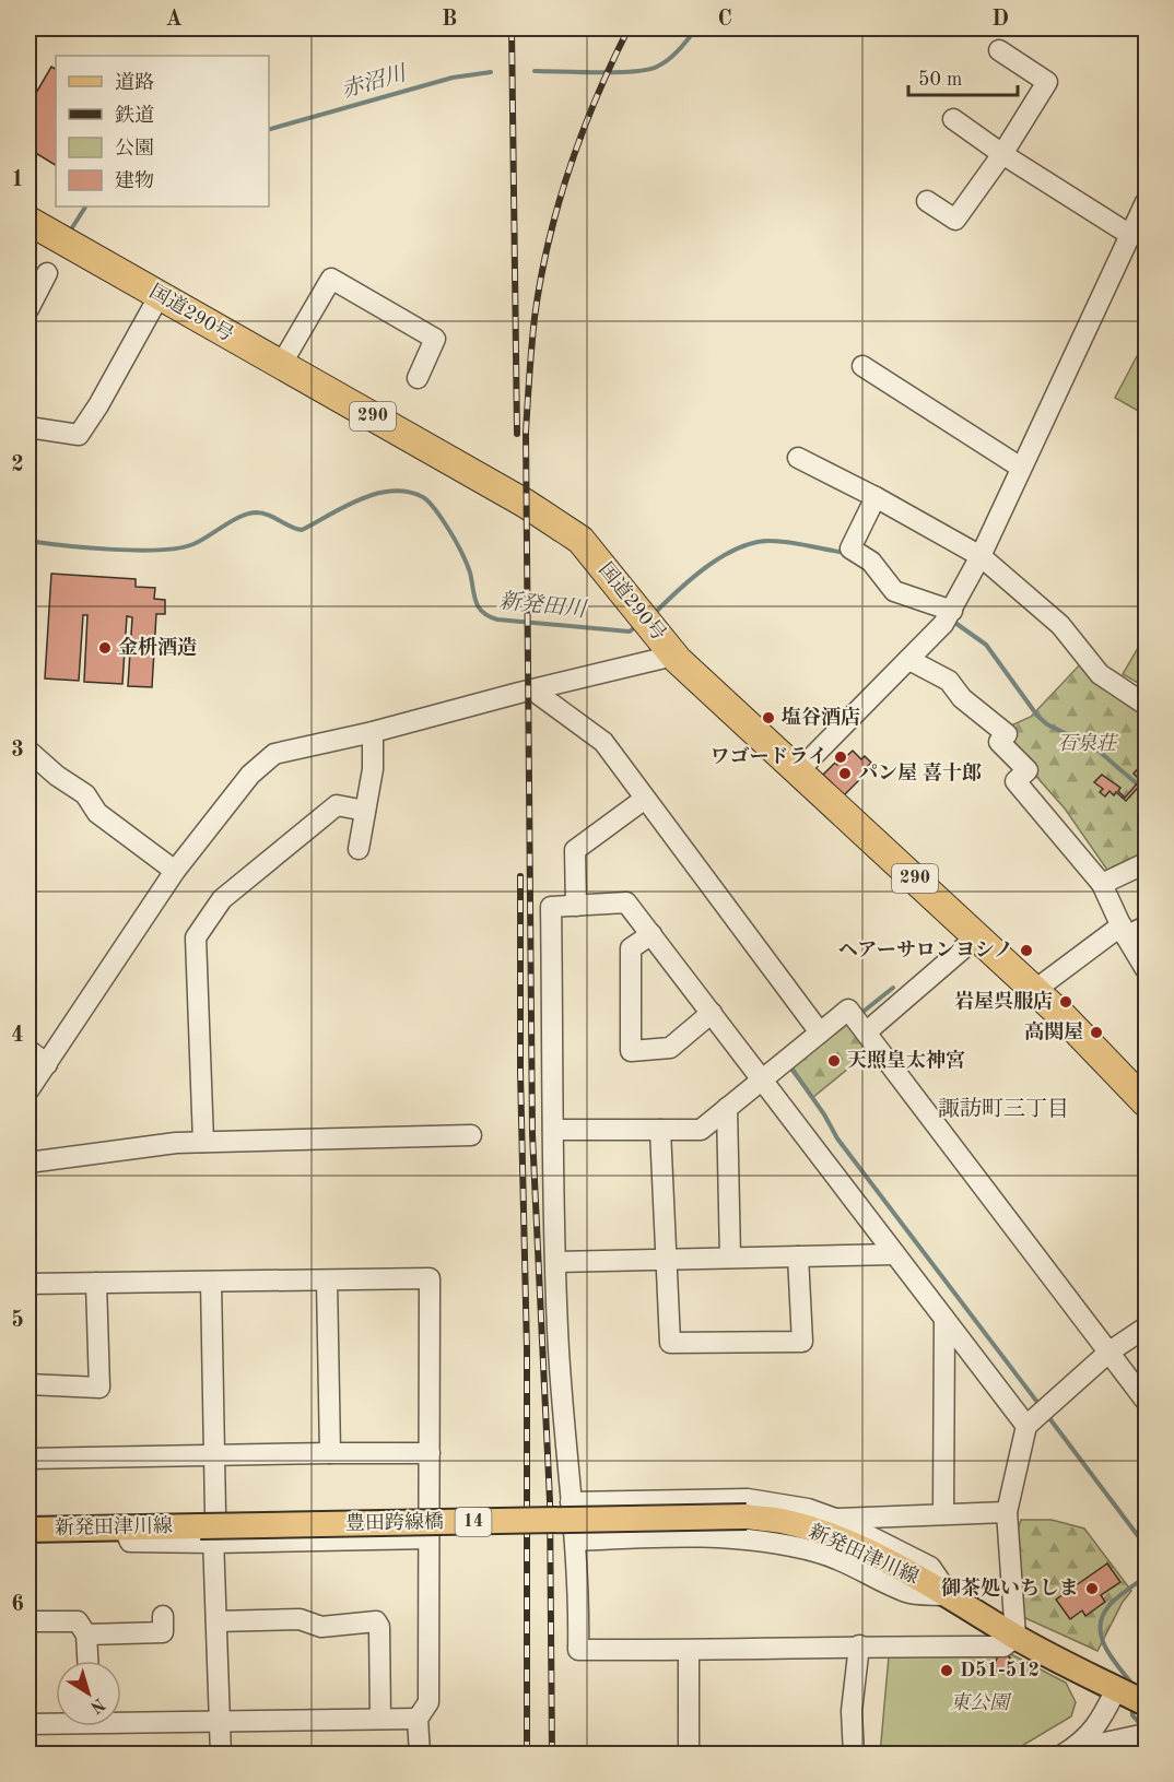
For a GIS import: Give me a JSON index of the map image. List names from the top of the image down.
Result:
{
  "streets": {
    "highway": ["国道290号", "290"],
    "main road": ["14", "豊田跨線橋", "新発田津川線"]
  },
  "crossings": [
    ["豊田跨線橋", "新発田津川線"]
  ],
  "districts": ["諏訪町三丁目"],
  "water": ["赤沼川", "新発田川"],
  "parks": ["石泉荘", "東公園"],
  "places": [
    "金枡酒造",
    "塩谷酒店",
    "ワゴードライ",
    "パン屋 喜十郎",
    "ヘアーサロンヨシノ",
    "岩屋呉服店",
    "高関屋",
    "天照皇太神宮",
    "御茶処いちしま",
    "D51-512"
  ],
  "legend": [
    "道路",
    "鉄道",
    "公園",
    "建物"
  ],
  "scale_bar": "50 m",
  "north": "bottom right",
  "grid": {
    "columns": [
      "A",
      "B",
      "C",
      "D"
    ],
    "rows": [
      "1",
      "2",
      "3",
      "4",
      "5",
      "6"
    ]
  }
}
